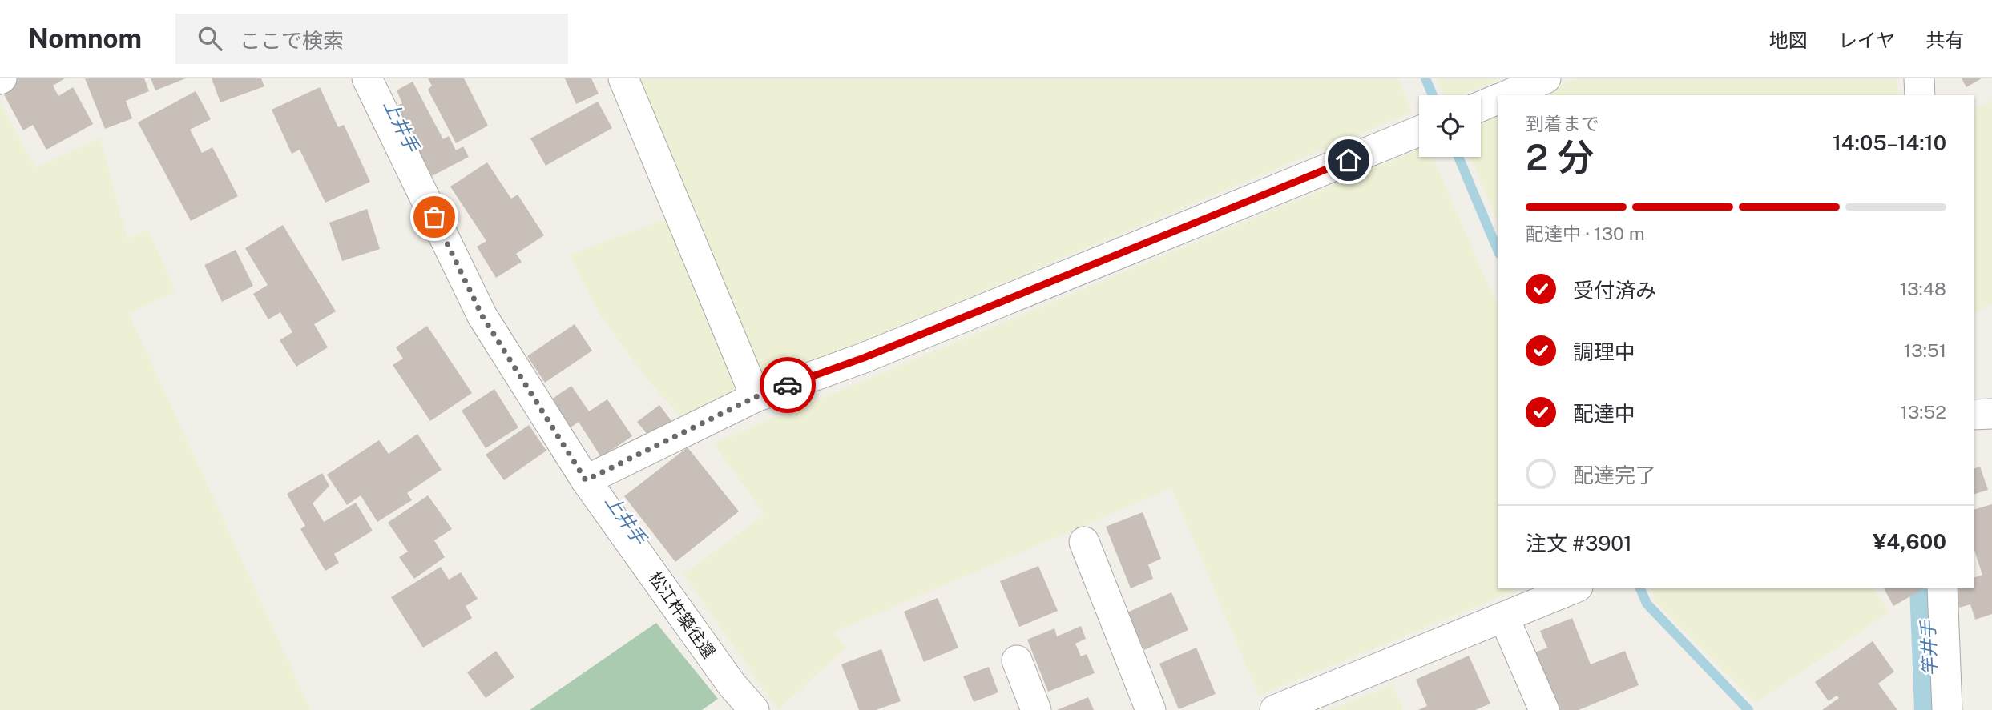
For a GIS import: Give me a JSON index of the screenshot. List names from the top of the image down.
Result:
{
  "streets": {
    "street": ["松江杵築往還"]
  },
  "water": ["上井手", "竿井手"],
  "page": {
    "header": "Nomnom",
    "search": "ここで検索",
    "nav": ["地図", "レイヤ", "共有"],
    "heading": ["2 分", "到着まで", "14:05–14:10"],
    "panel": ["注文 #3901", "¥4,600"],
    "bar": "配達中 · 130 m",
    "list": [
      ["受付済み", "13:48"],
      ["調理中", "13:51"],
      ["配達中", "13:52"],
      "配達完了"
    ]
  }
}
